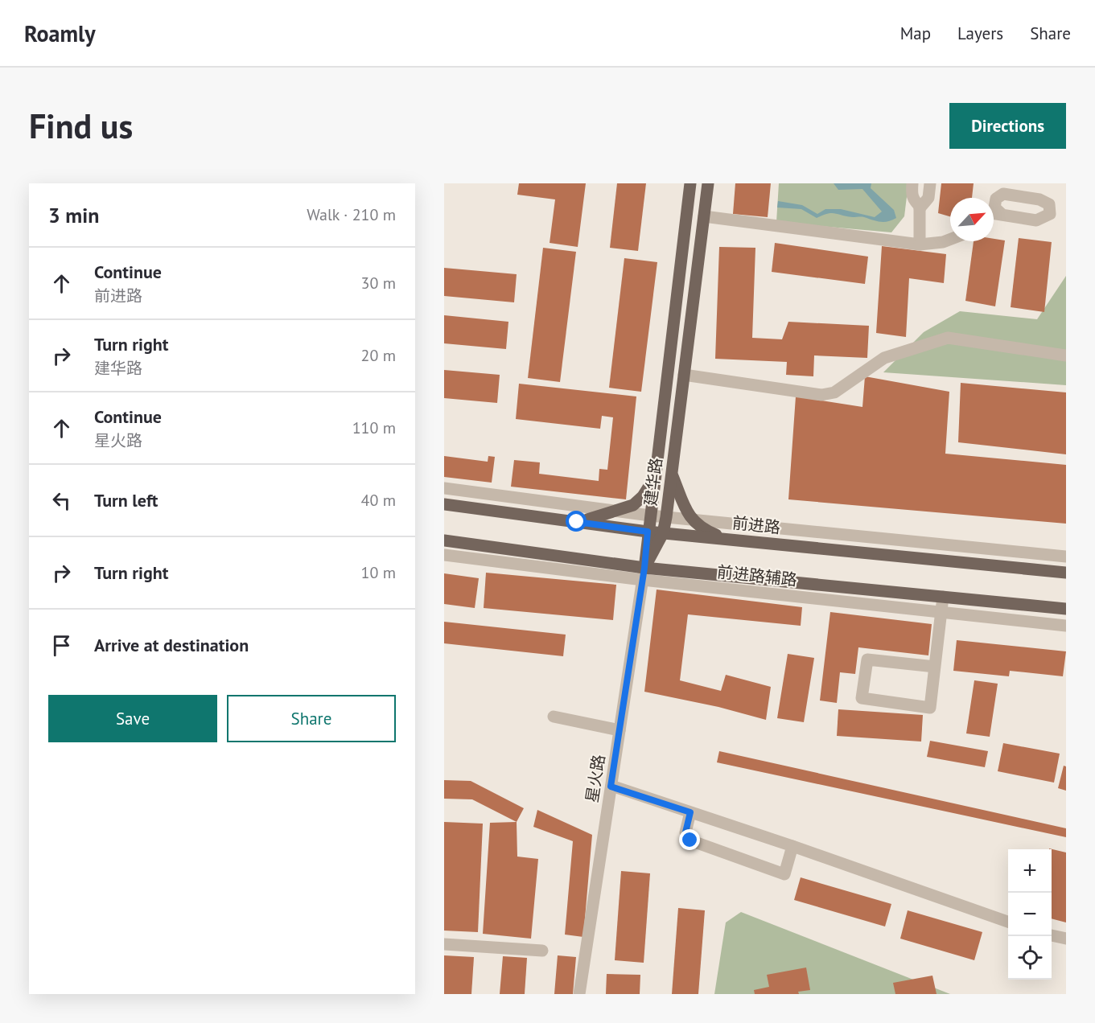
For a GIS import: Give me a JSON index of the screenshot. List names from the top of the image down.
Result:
{
  "streets": {
    "main road": ["建华路", "前进路"],
    "street": ["前进路辅路", "星火路"]
  },
  "crossings": [
    ["建华路", "前进路"],
    ["建华路", "前进路辅路"],
    ["建华路", "星火路"],
    ["前进路辅路", "星火路"]
  ],
  "north": "top right",
  "page": {
    "header": "Roamly",
    "nav": ["Map", "Layers", "Share"],
    "buttons": [
      "Directions",
      ["Save", "Share"]
    ],
    "title": "Find us",
    "heading": ["3 min", "Walk · 210 m"],
    "list": [
      ["Continue", "前进路", "30 m"],
      ["Turn right", "建华路", "20 m"],
      ["Continue", "星火路", "110 m"],
      ["Turn left", "40 m"],
      ["Turn right", "10 m"],
      "Arrive at destination"
    ],
    "map_buttons": ["+", "−"]
  }
}
